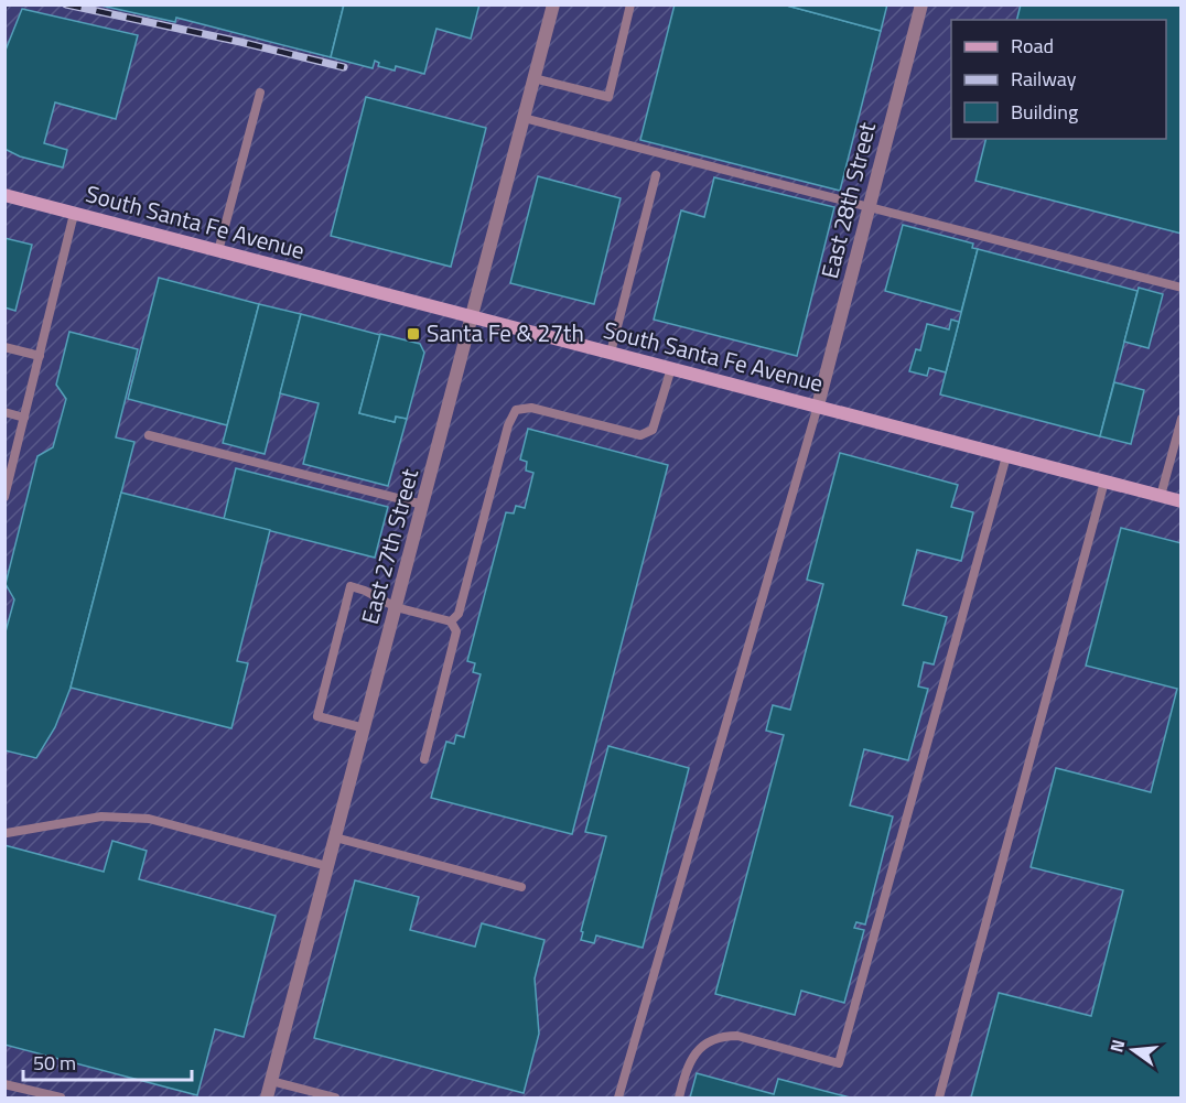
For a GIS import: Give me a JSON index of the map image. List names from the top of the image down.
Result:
{
  "streets": {
    "main road": ["South Santa Fe Avenue"],
    "street": ["East 28th Street", "East 27th Street"]
  },
  "crossings": [
    ["East 28th Street", "South Santa Fe Avenue"],
    ["South Santa Fe Avenue", "East 27th Street"]
  ],
  "places": {
    "transit": ["Santa Fe & 27th"]
  },
  "legend": ["Road", "Railway", "Building"],
  "scale_bar": "50 m",
  "north": "left"
}
